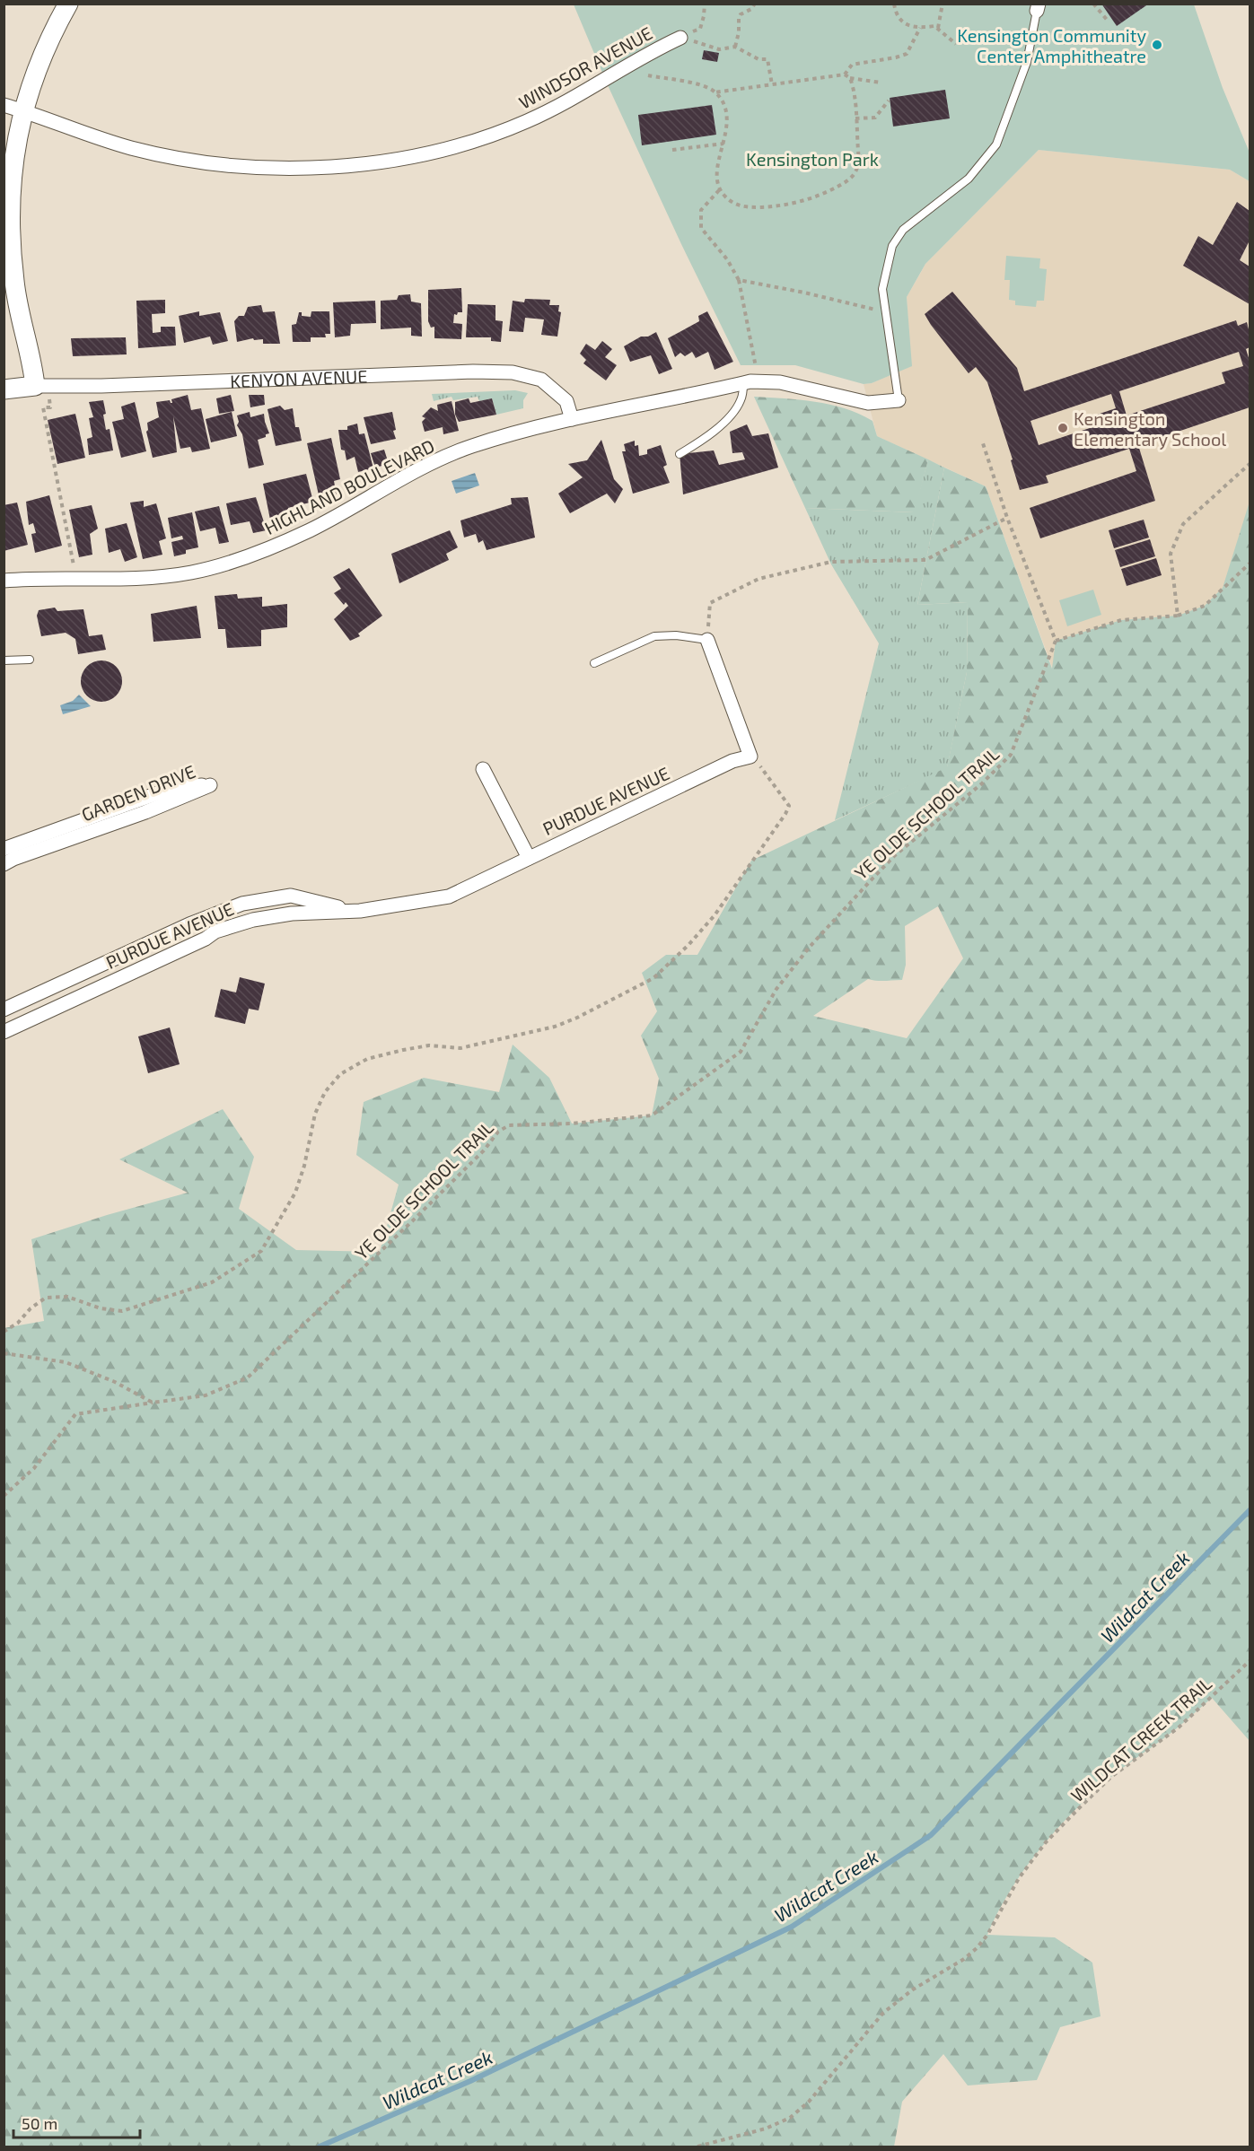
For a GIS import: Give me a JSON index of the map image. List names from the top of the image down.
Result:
{
  "streets": {
    "street": [
      "WINDSOR AVENUE",
      "KENYON AVENUE",
      "HIGHLAND BOULEVARD",
      "GARDEN DRIVE",
      "PURDUE AVENUE"
    ],
    "path": ["YE OLDE SCHOOL TRAIL", "WILDCAT CREEK TRAIL"]
  },
  "crossings": [
    ["KENYON AVENUE", "HIGHLAND BOULEVARD"]
  ],
  "water": ["Wildcat Creek"],
  "parks": ["Kensington Park"],
  "places": ["Kensington Community Center Amphitheatre", "Kensington Elementary School"],
  "scale_bar": "50 m"
}
